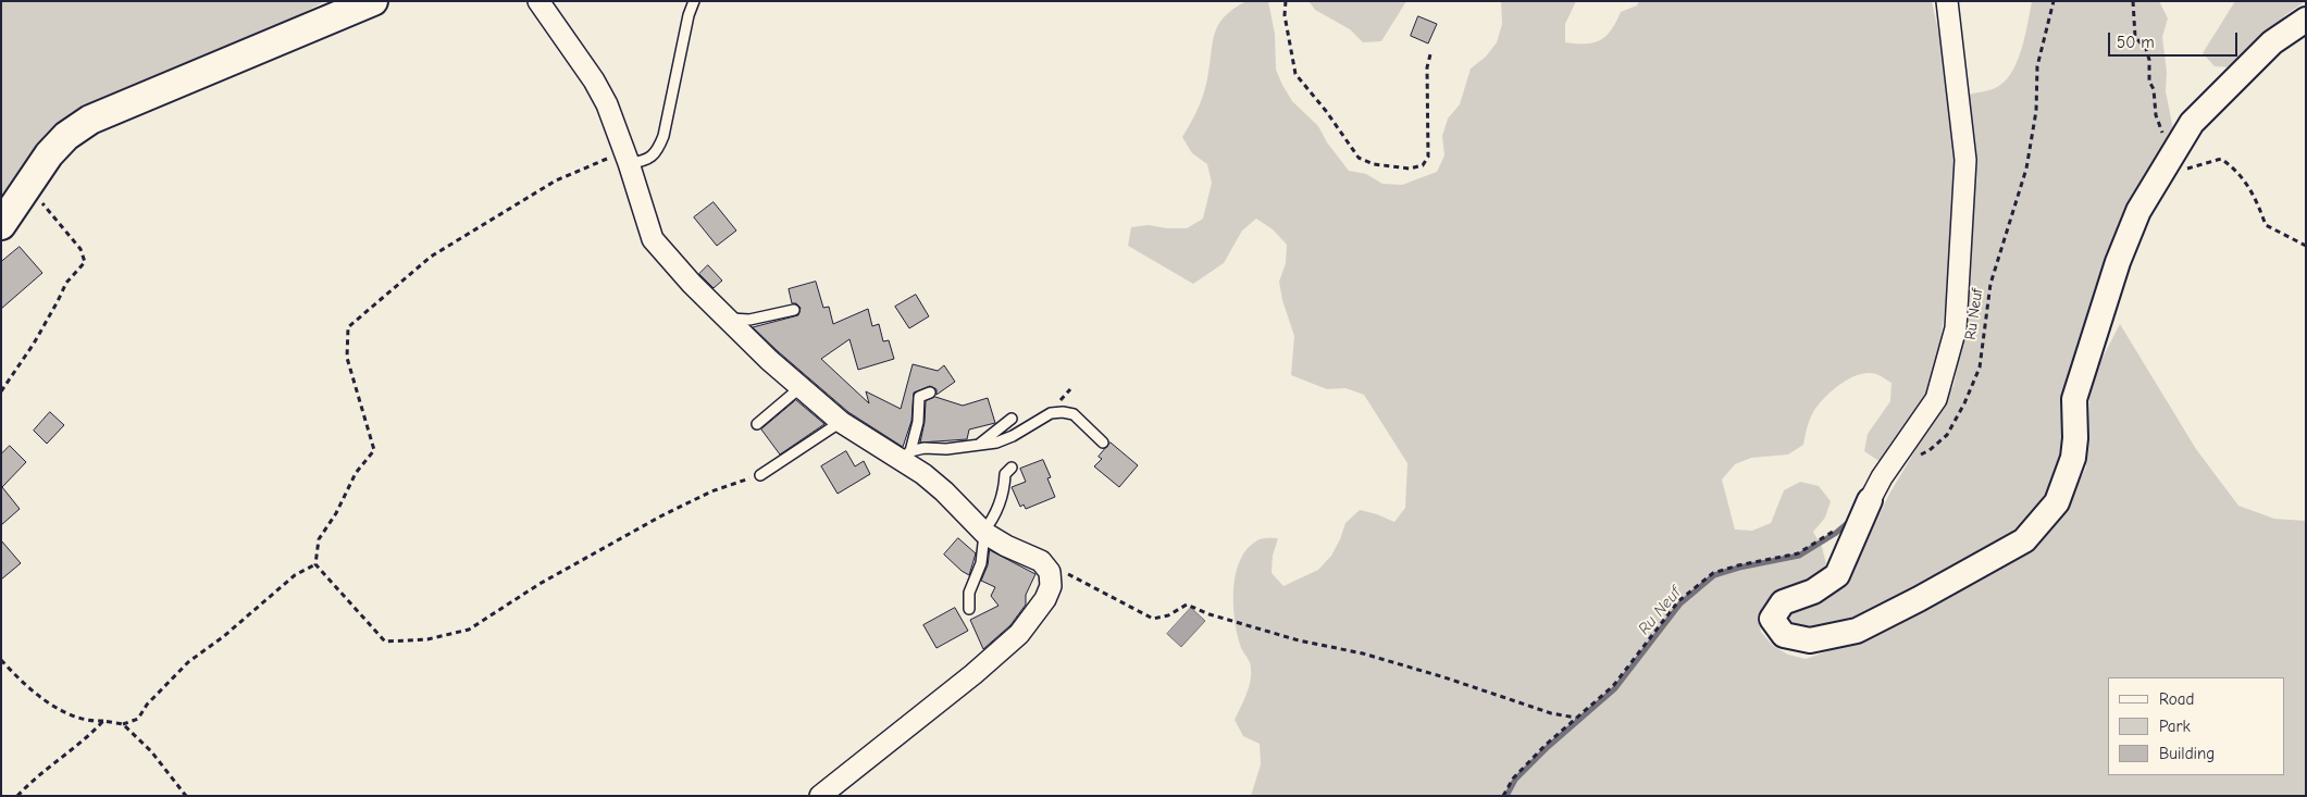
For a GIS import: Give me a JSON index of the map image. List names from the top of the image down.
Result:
{
  "streets": {
    "path": ["Ru Neuf"]
  },
  "water": ["Ru Neuf"],
  "legend": ["Road", "Park", "Building"],
  "scale_bar": "50 m"
}
